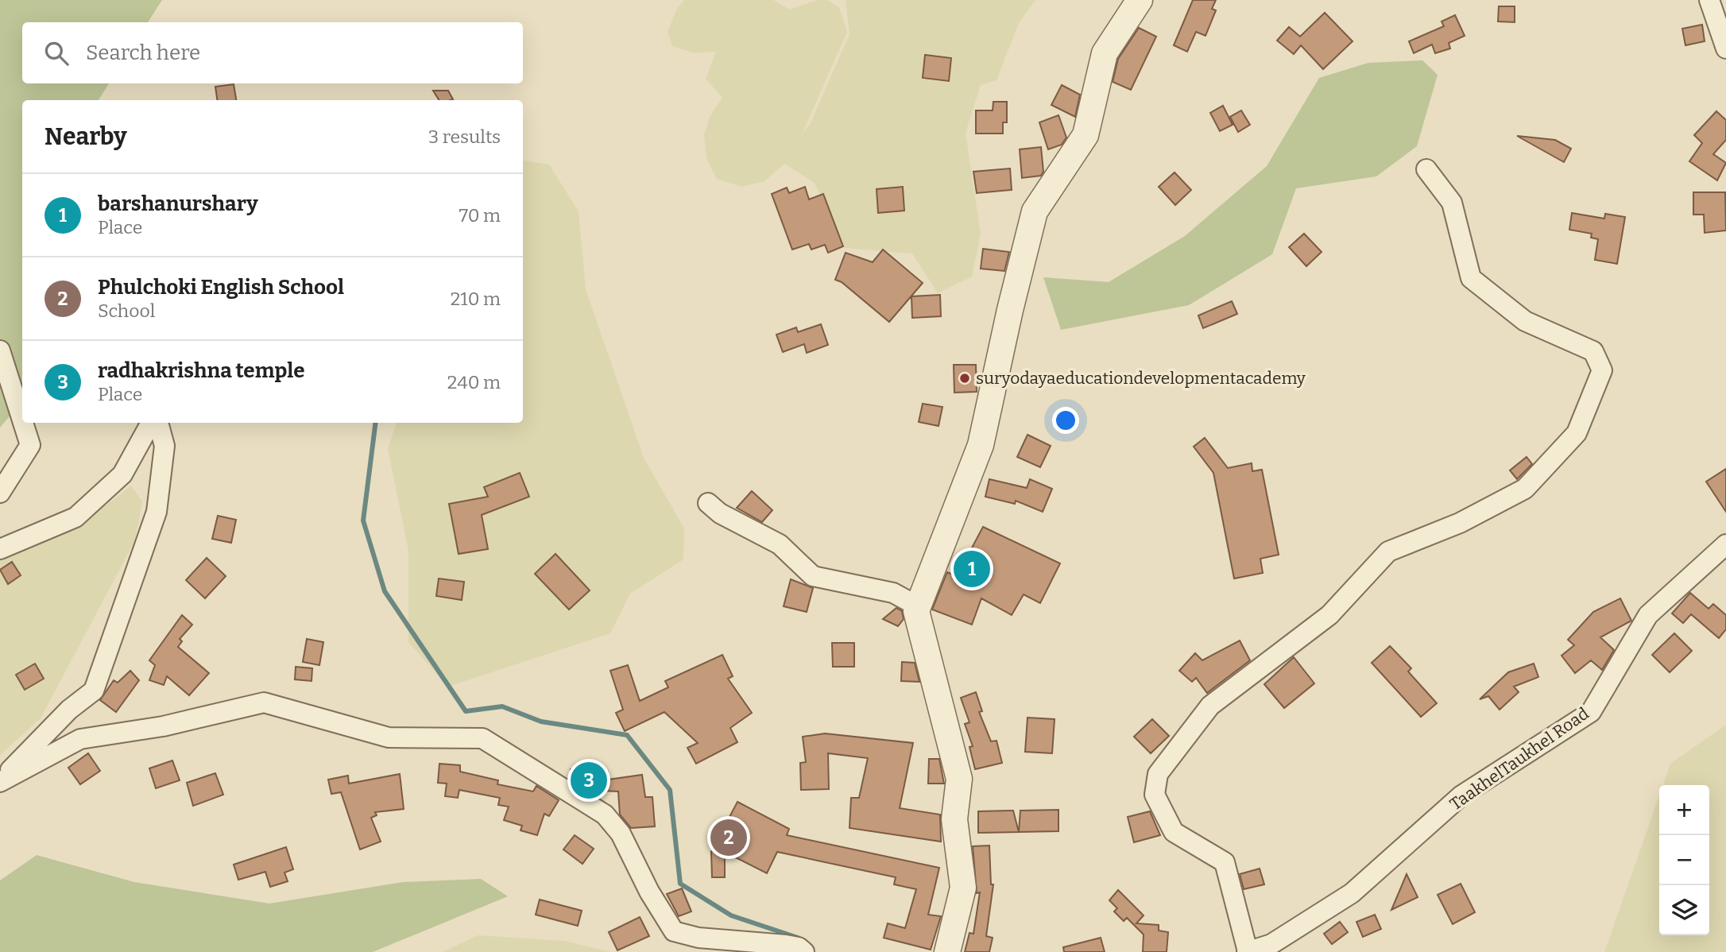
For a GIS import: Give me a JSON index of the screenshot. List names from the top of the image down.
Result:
{
  "streets": {
    "street": ["TaakhelTaukhel Road"]
  },
  "places": ["suryodayaeducationdevelopmentacademy"],
  "page": {
    "search": "Search here",
    "heading": ["Nearby", "3 results"],
    "list": [
      {
        "mark": "1",
        "name": "barshanurshary",
        "note": "Place",
        "value": "70 m"
      },
      {
        "mark": "2",
        "name": "Phulchoki English School",
        "note": "School",
        "value": "210 m"
      },
      {
        "mark": "3",
        "name": "radhakrishna temple",
        "note": "Place",
        "value": "240 m"
      }
    ],
    "pins": ["1", "3", "2"],
    "map_buttons": ["+", "−"]
  }
}
